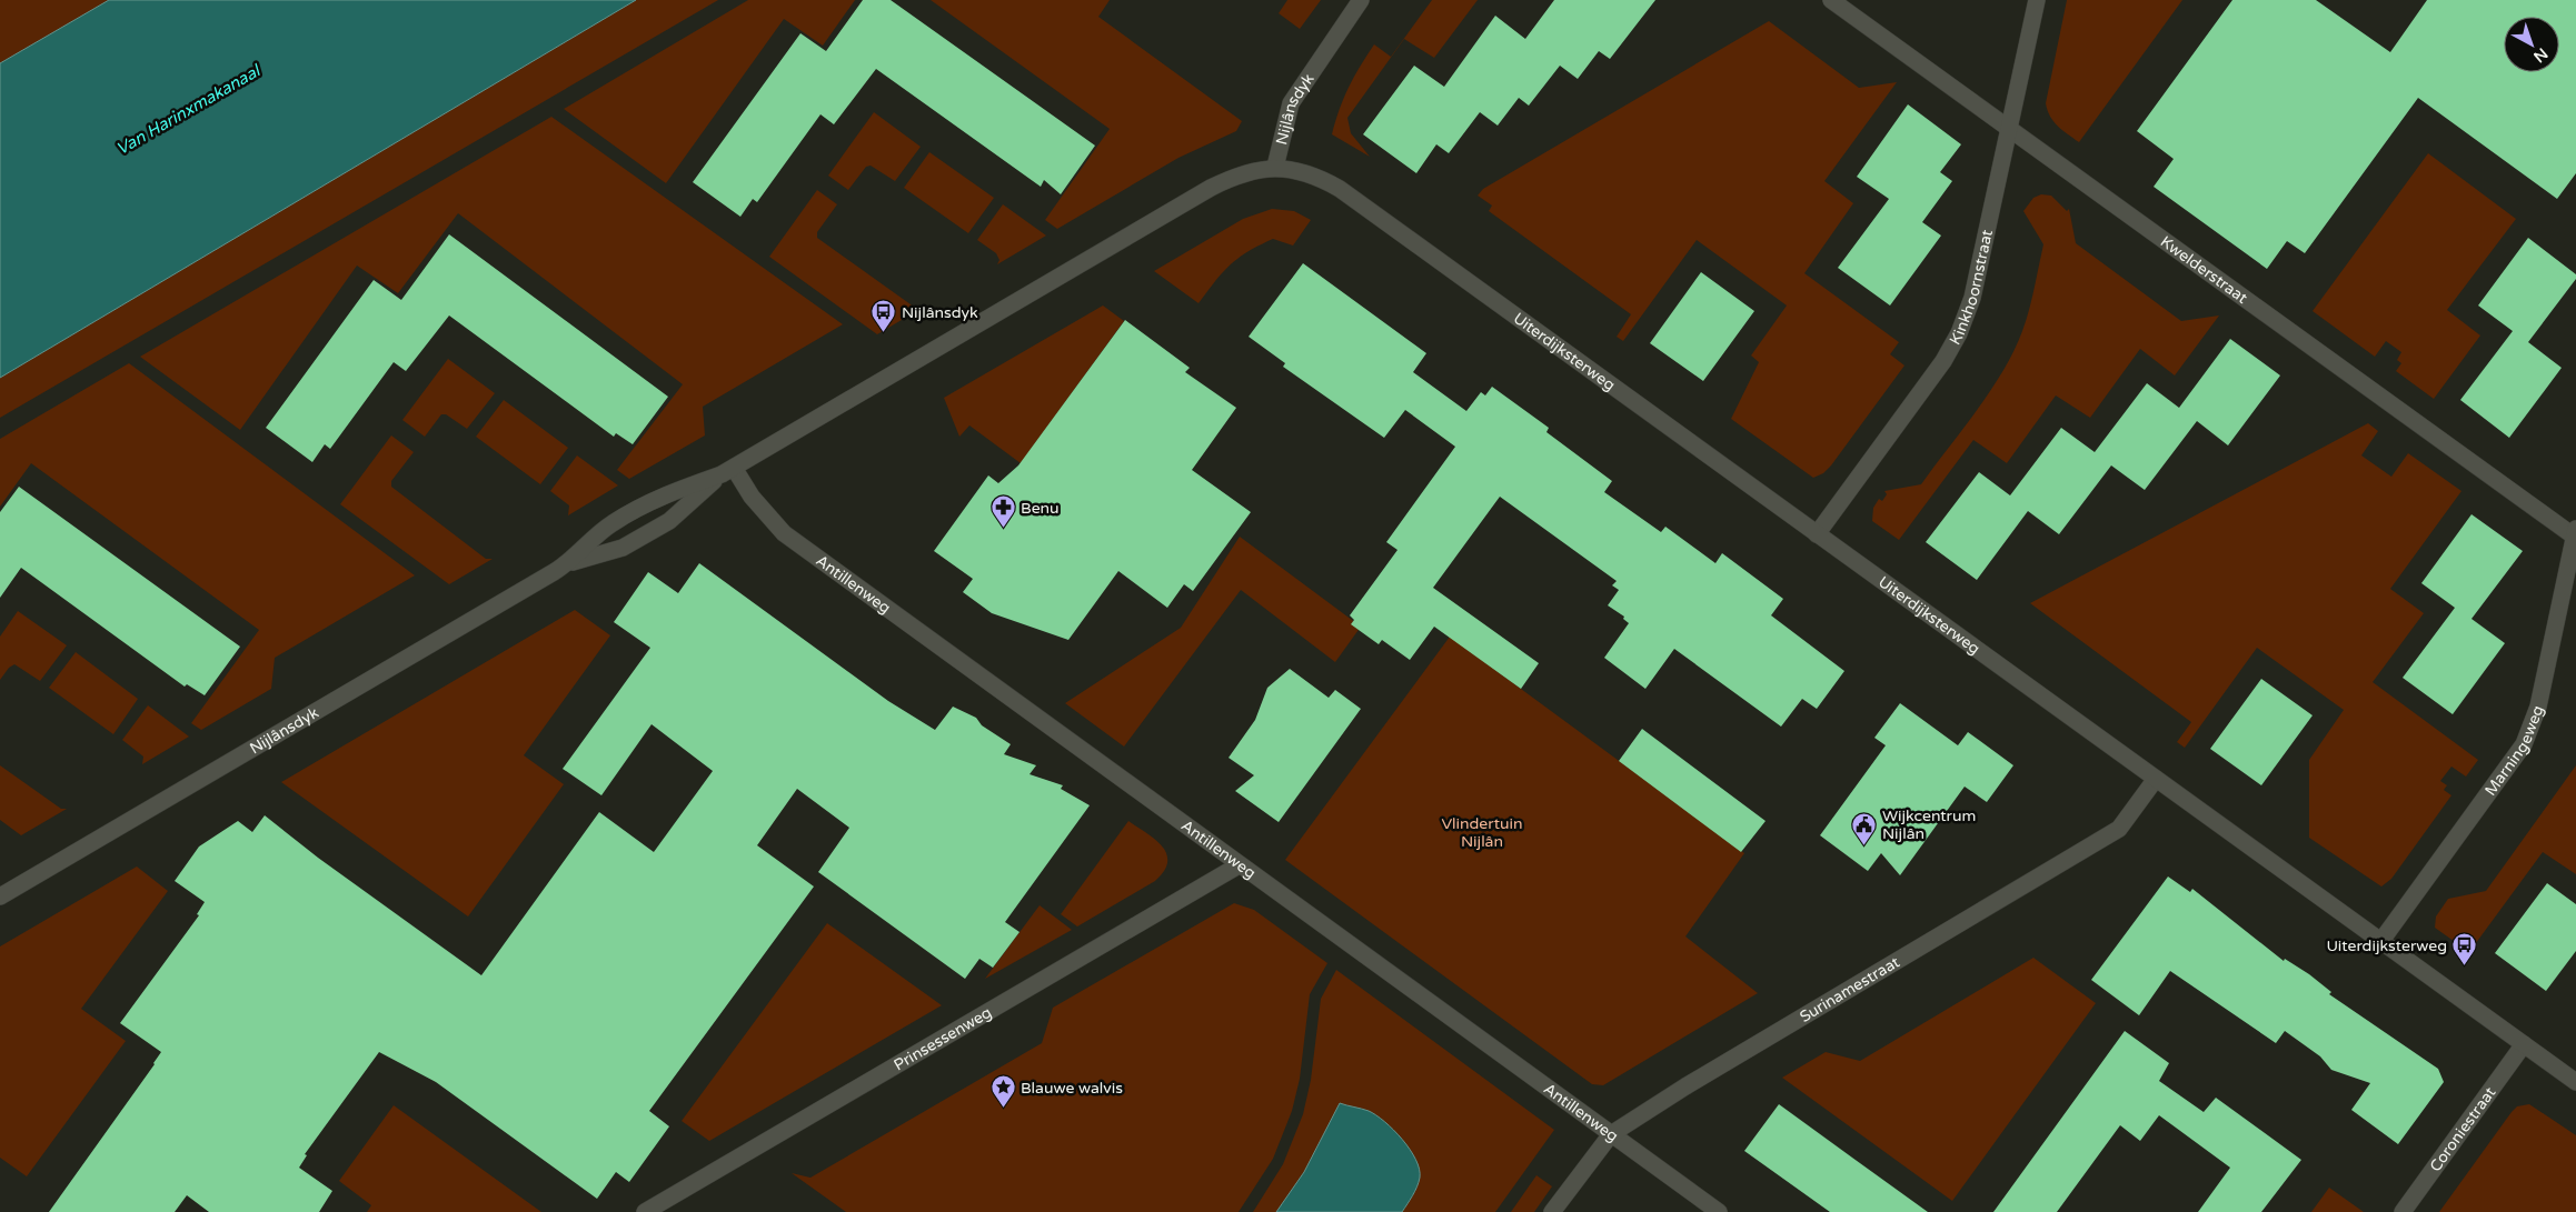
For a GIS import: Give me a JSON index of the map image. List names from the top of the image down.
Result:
{
  "streets": {
    "street": [
      "Nijlânsdyk",
      "Kwelderstraat",
      "Kinkhoornstraat",
      "Uiterdijksterweg",
      "Antillenweg",
      "Marningeweg",
      "Surinamestraat",
      "Prinsessenweg",
      "Coroniestraat"
    ]
  },
  "crossings": [
    ["Nijlânsdyk", "Uiterdijksterweg"],
    ["Nijlânsdyk", "Antillenweg"],
    ["Kwelderstraat", "Kinkhoornstraat"],
    ["Kwelderstraat", "Marningeweg"],
    ["Kinkhoornstraat", "Uiterdijksterweg"],
    ["Uiterdijksterweg", "Marningeweg"],
    ["Uiterdijksterweg", "Surinamestraat"],
    ["Uiterdijksterweg", "Coroniestraat"],
    ["Antillenweg", "Surinamestraat"],
    ["Antillenweg", "Prinsessenweg"]
  ],
  "water": ["Van Harinxmakanaal"],
  "parks": ["Vlindertuin Nijlân"],
  "places": {
    "bus stop": ["Nijlânsdyk", "Uiterdijksterweg"],
    "pharmacy": ["Benu"],
    "public building": ["Wijkcentrum Nijlân"],
    "place": ["Blauwe walvis"]
  },
  "north": "bottom right"
}
